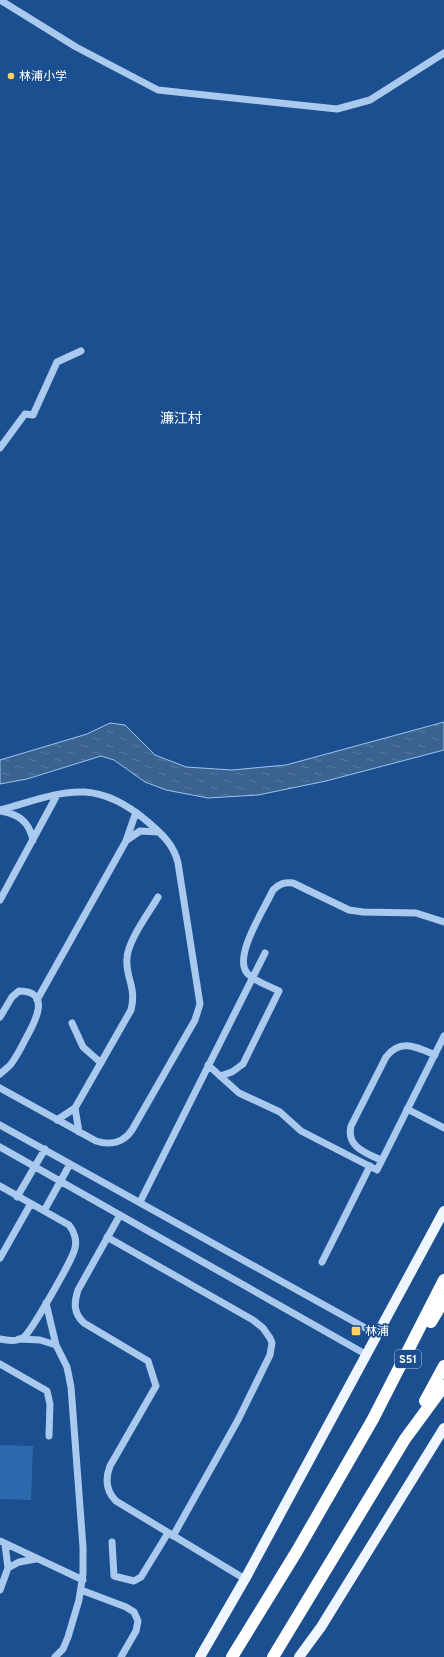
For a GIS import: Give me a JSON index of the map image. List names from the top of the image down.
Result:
{
  "streets": {
    "highway": ["S51"]
  },
  "districts": ["濂江村"],
  "places": {
    "other": ["林浦小学"],
    "transit": ["林浦"]
  }
}
